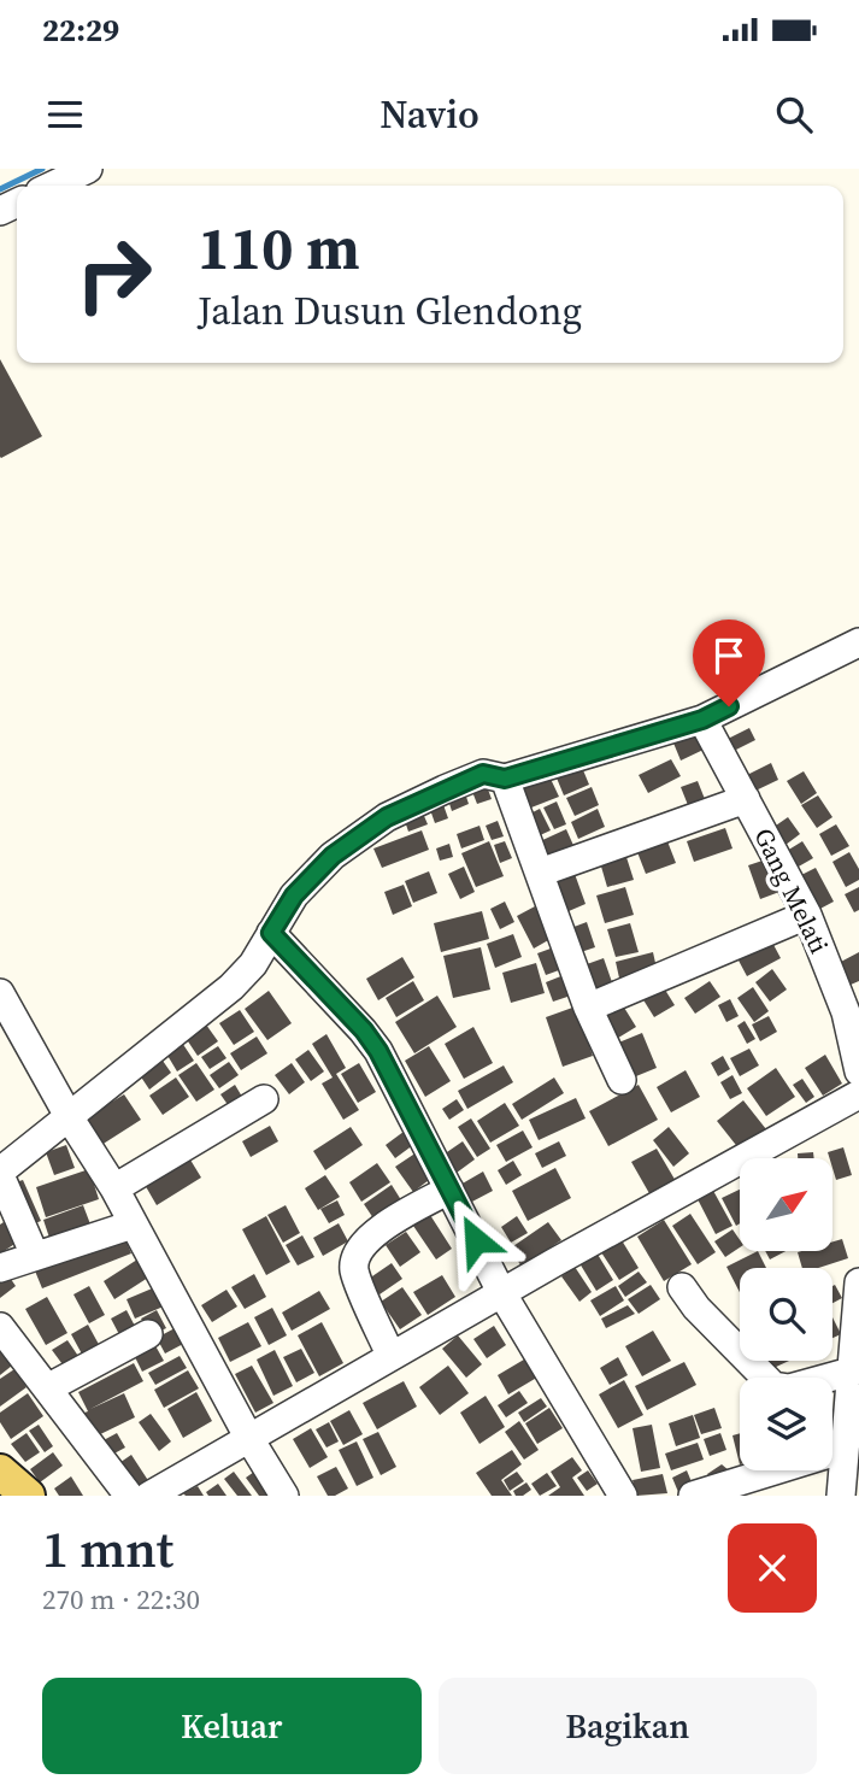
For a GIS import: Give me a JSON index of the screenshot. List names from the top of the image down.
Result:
{
  "streets": {
    "street": ["Gang Melati"]
  },
  "north": "top right",
  "page": {
    "status": "22:29",
    "header": "Navio",
    "turn": ["110 m", "Jalan Dusun Glendong"],
    "heading": ["1 mnt", "270 m · 22:30"],
    "buttons": ["Keluar", "Bagikan"]
  }
}
